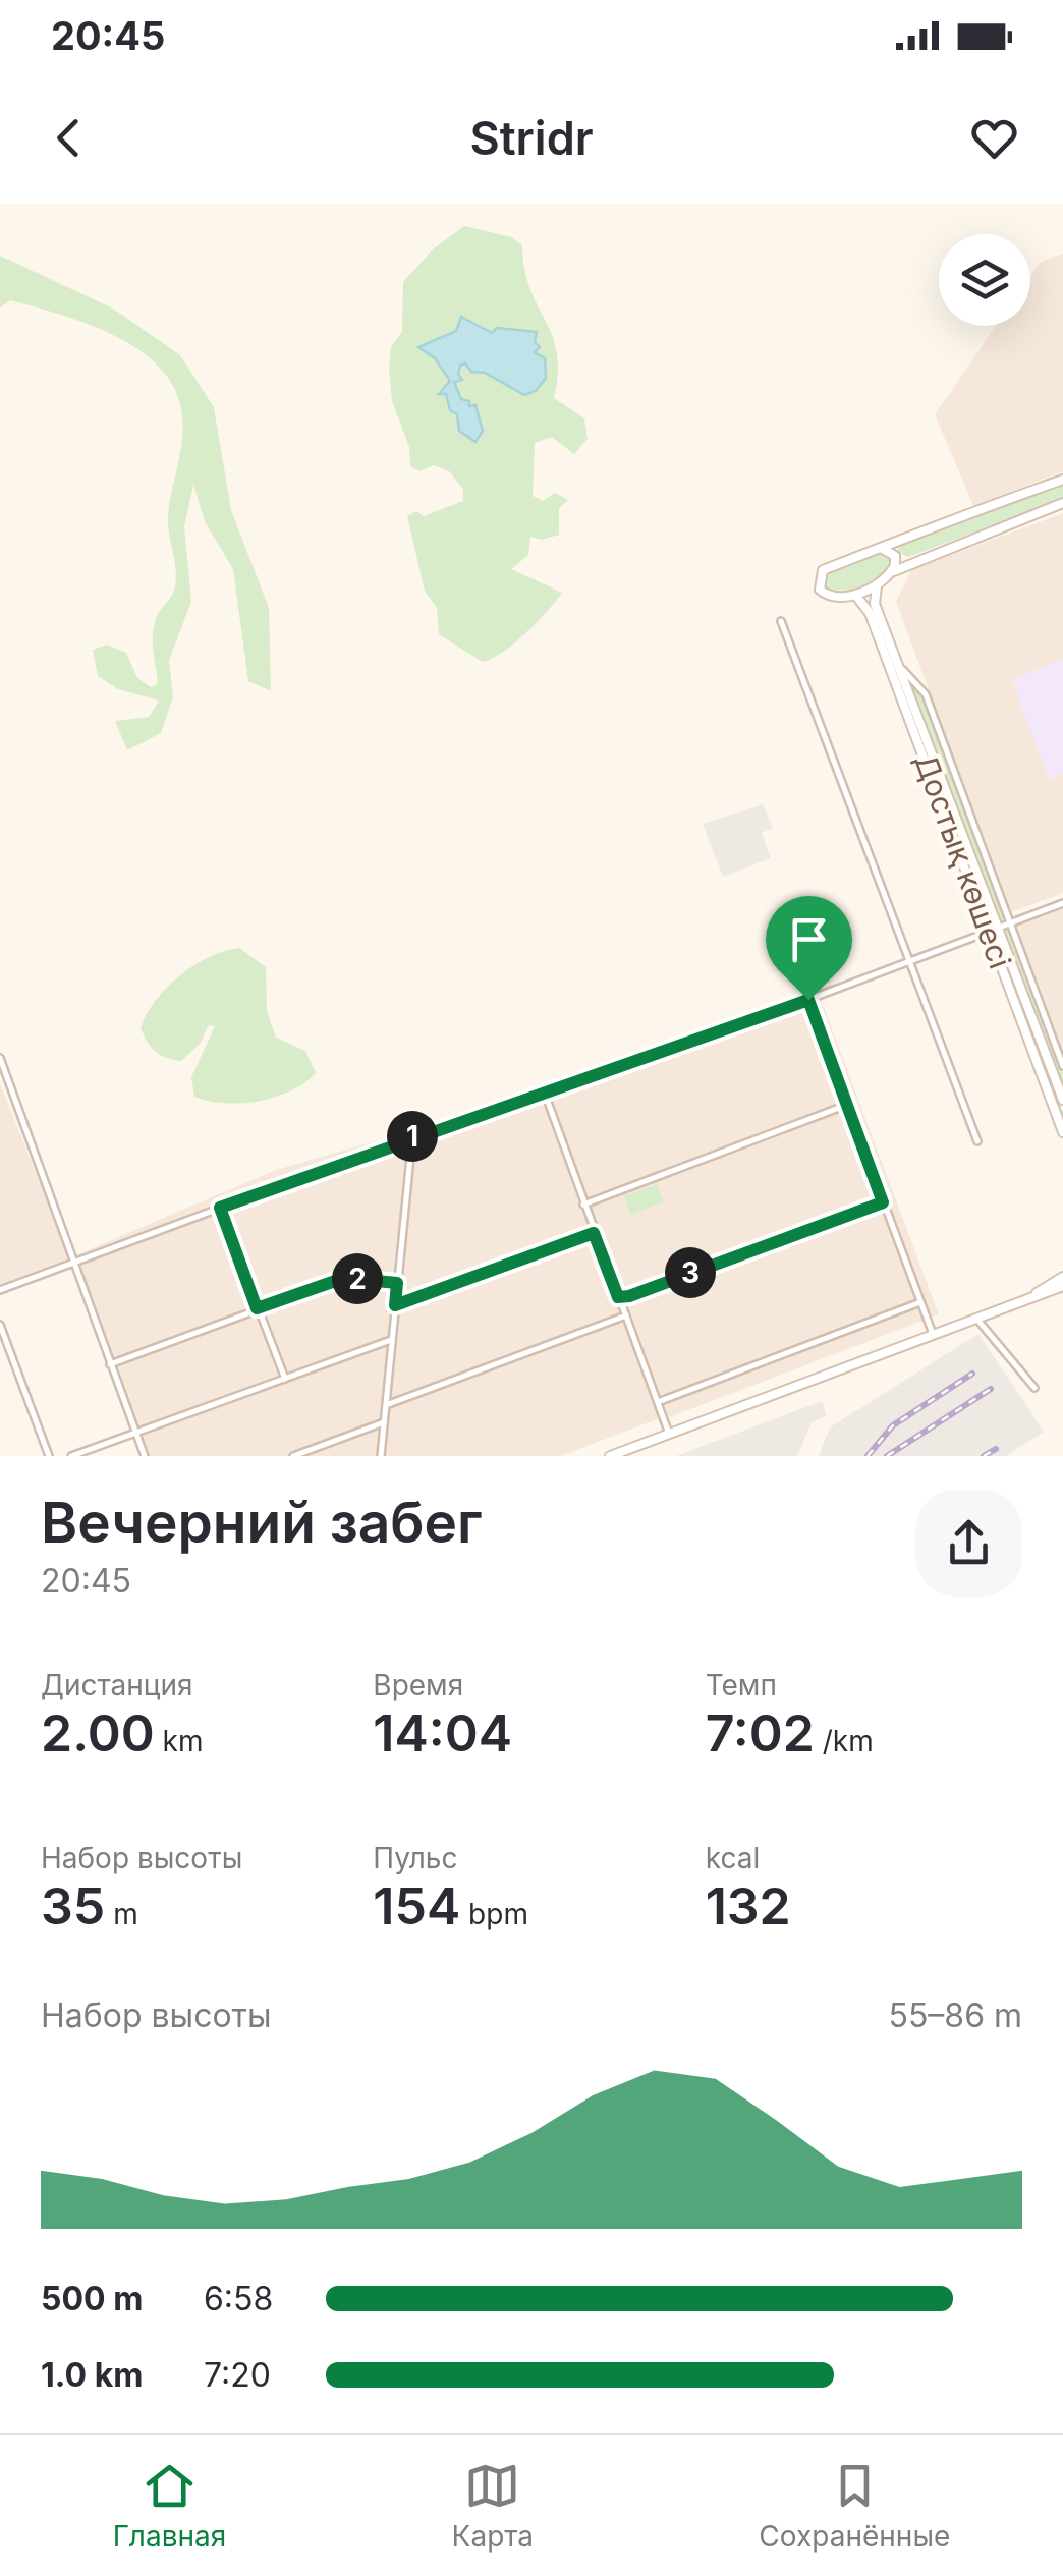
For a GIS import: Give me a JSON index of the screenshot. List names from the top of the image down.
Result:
{
  "streets": {
    "street": ["Достық көшесі"]
  },
  "page": {
    "status": "20:45",
    "header": "Stridr",
    "pins": ["1", "3", "2"],
    "heading": ["Вечерний забег", "20:45"],
    "stats": [
      ["Дистанция", "2.00 km"],
      ["Время", "14:04"],
      ["Темп", "7:02 /km"],
      ["Набор высоты", "35 m"],
      ["Пульс", "154 bpm"],
      ["kcal", "132"]
    ],
    "chart": ["Набор высоты", "55–86 m"],
    "list": [
      {
        "name": "500 m",
        "note": "6:58"
      },
      {
        "name": "1.0 km",
        "note": "7:20"
      }
    ],
    "tabs": ["Главная", "Карта", "Сохранённые"]
  }
}
